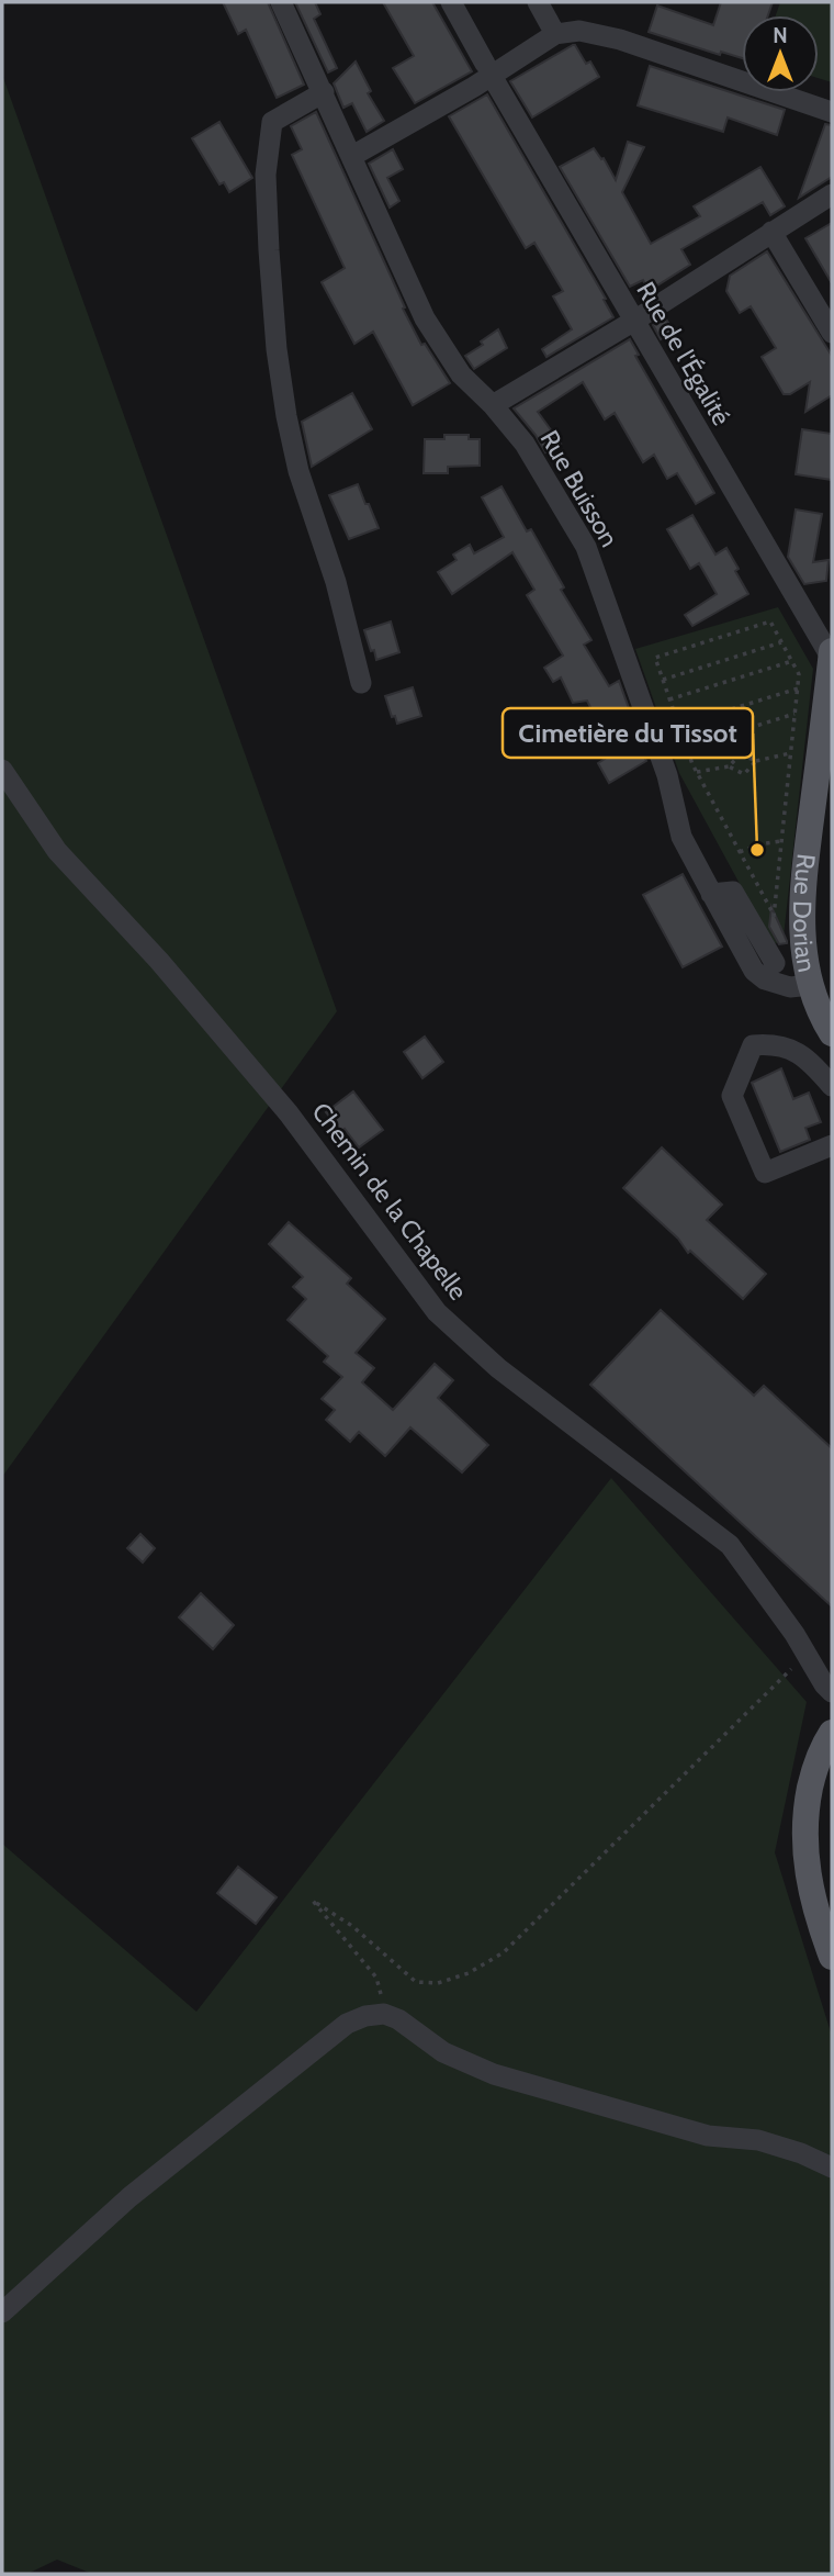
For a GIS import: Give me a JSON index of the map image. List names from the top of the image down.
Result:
{
  "streets": {
    "main road": ["Rue Dorian"],
    "street": ["Rue de l'Égalité", "Rue Buisson", "Chemin de la Chapelle"]
  },
  "crossings": [
    ["Rue de l'Égalité", "Rue Dorian"],
    ["Rue Buisson", "Rue Dorian"]
  ],
  "places": ["Cimetière du Tissot"],
  "north": "top"
}
